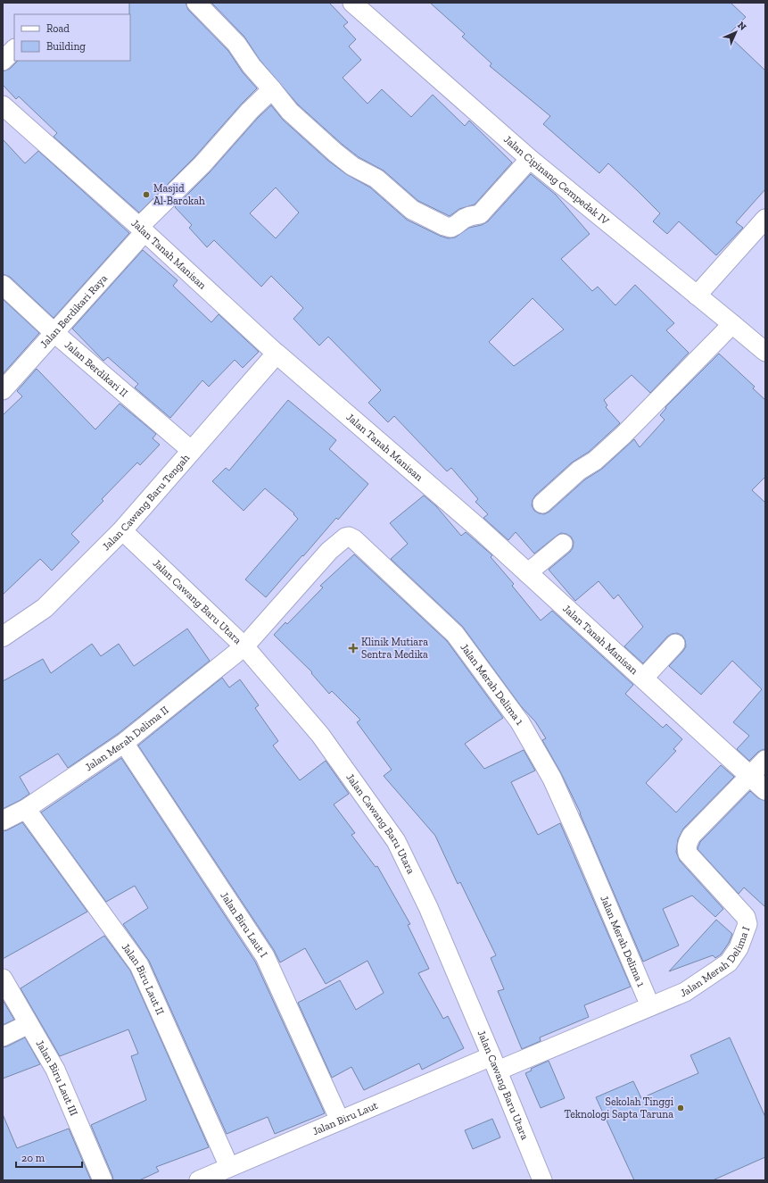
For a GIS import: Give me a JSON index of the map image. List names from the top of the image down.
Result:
{
  "streets": {
    "street": [
      "Jalan Cipinang Cempedak IV",
      "Jalan Tanah Manisan",
      "Jalan Berdikari Raya",
      "Jalan Berdikari II",
      "Jalan Cawang Baru Tengah",
      "Jalan Cawang Baru Utara",
      "Jalan Merah Delima 1",
      "Jalan Merah Delima II",
      "Jalan Biru Laut I",
      "Jalan Merah Delima I",
      "Jalan Biru Laut II",
      "Jalan Biru Laut III",
      "Jalan Biru Laut"
    ]
  },
  "crossings": [
    ["Jalan Tanah Manisan", "Jalan Berdikari Raya"],
    ["Jalan Tanah Manisan", "Jalan Cawang Baru Tengah"],
    ["Jalan Tanah Manisan", "Jalan Merah Delima I"],
    ["Jalan Berdikari Raya", "Jalan Berdikari II"],
    ["Jalan Berdikari II", "Jalan Cawang Baru Tengah"],
    ["Jalan Cawang Baru Tengah", "Jalan Cawang Baru Utara"],
    ["Jalan Cawang Baru Utara", "Jalan Merah Delima 1"],
    ["Jalan Cawang Baru Utara", "Jalan Merah Delima II"],
    ["Jalan Cawang Baru Utara", "Jalan Merah Delima I"],
    ["Jalan Cawang Baru Utara", "Jalan Biru Laut"],
    ["Jalan Merah Delima 1", "Jalan Merah Delima II"],
    ["Jalan Merah Delima 1", "Jalan Merah Delima I"],
    ["Jalan Merah Delima II", "Jalan Biru Laut I"],
    ["Jalan Merah Delima II", "Jalan Biru Laut II"],
    ["Jalan Biru Laut I", "Jalan Biru Laut"],
    ["Jalan Merah Delima I", "Jalan Biru Laut"],
    ["Jalan Biru Laut II", "Jalan Biru Laut"]
  ],
  "places": {
    "other": ["Masjid Al-Barokah", "Sekolah Tinggi Teknologi Sapta Taruna"],
    "health": ["Klinik Mutiara Sentra Medika"]
  },
  "legend": ["Road", "Building"],
  "scale_bar": "20 m",
  "north": "top right"
}
